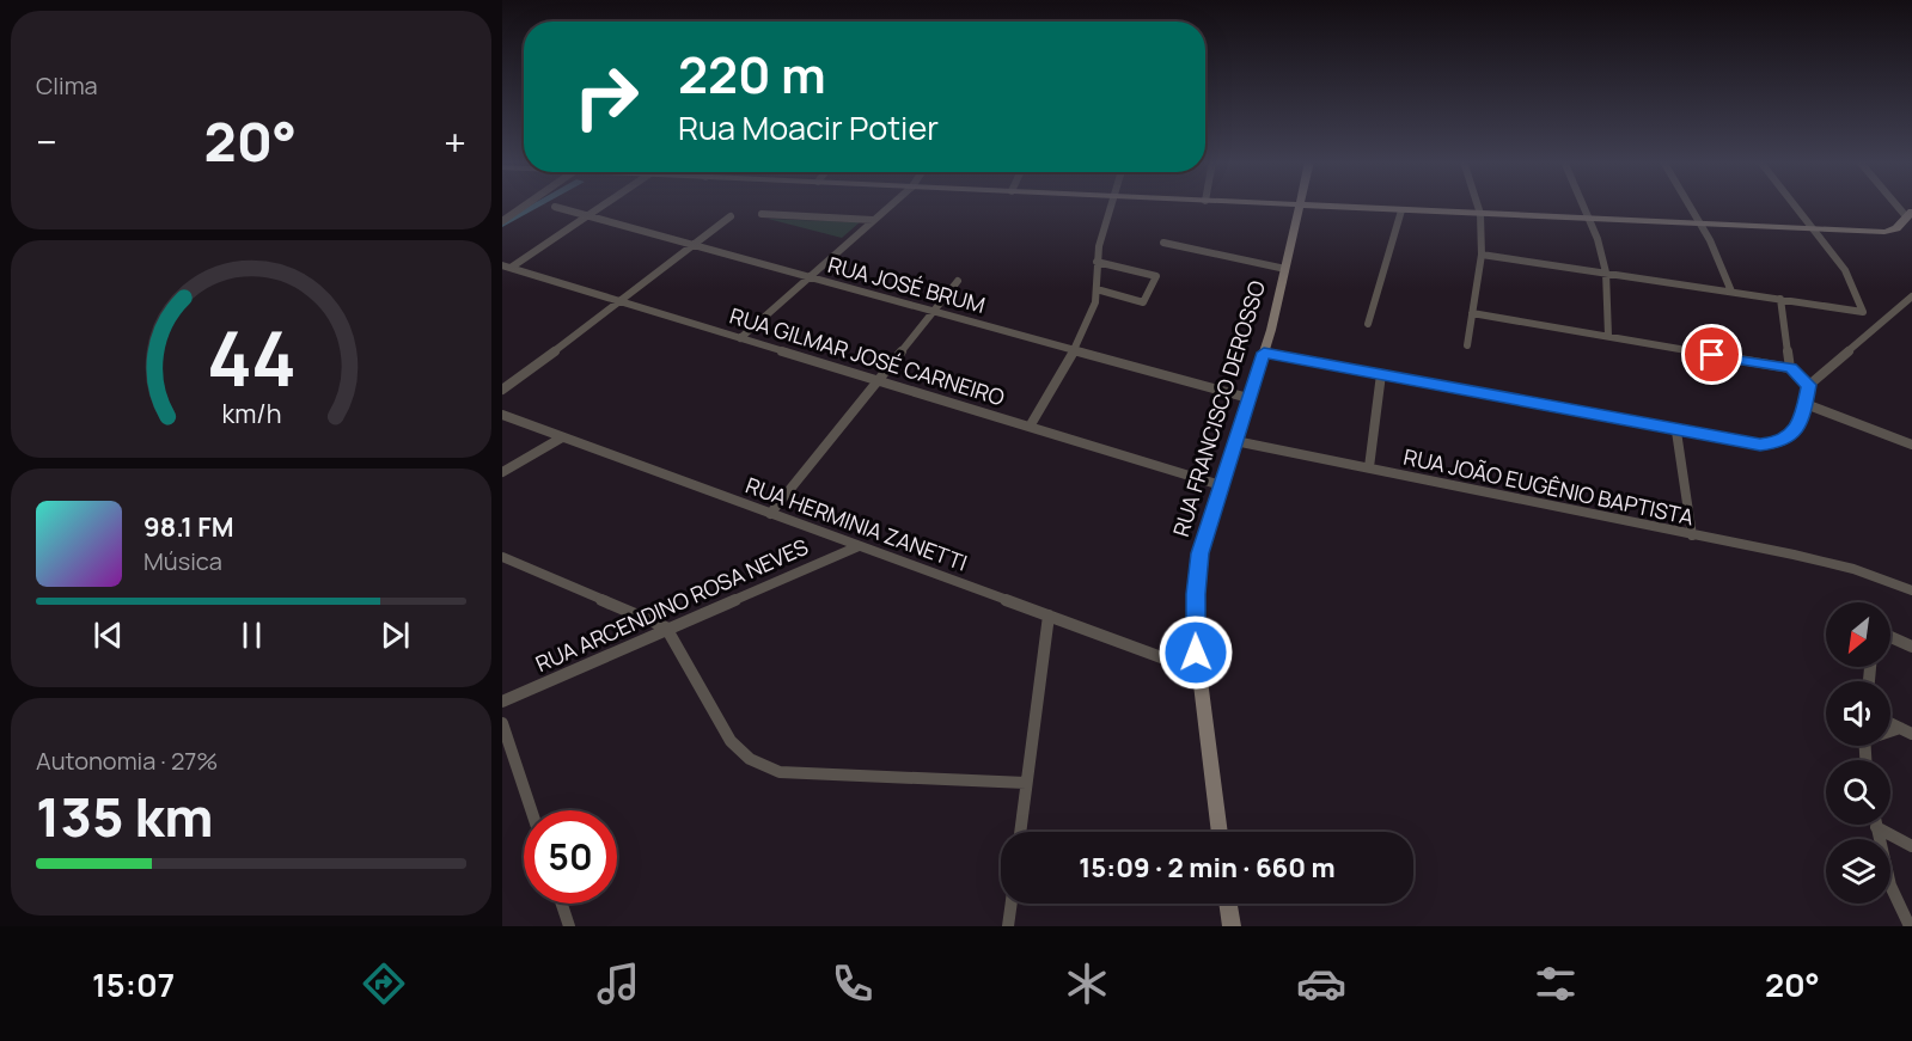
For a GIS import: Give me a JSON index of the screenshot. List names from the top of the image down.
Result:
{
  "streets": {
    "main road": ["RUA FRANCISCO DEROSSO"],
    "street": [
      "RUA JOSÉ BRUM",
      "RUA GILMAR JOSÉ CARNEIRO",
      "RUA JOÃO EUGÊNIO BAPTISTA",
      "RUA HERMINIA ZANETTI",
      "RUA ARCENDINO ROSA NEVES"
    ]
  },
  "crossings": [
    ["RUA JOSÉ BRUM", "RUA FRANCISCO DEROSSO"],
    ["RUA GILMAR JOSÉ CARNEIRO", "RUA FRANCISCO DEROSSO"],
    ["RUA FRANCISCO DEROSSO", "RUA JOÃO EUGÊNIO BAPTISTA"],
    ["RUA FRANCISCO DEROSSO", "RUA HERMINIA ZANETTI"],
    ["RUA HERMINIA ZANETTI", "RUA ARCENDINO ROSA NEVES"]
  ],
  "north": "bottom left",
  "page": {
    "tile": [
      "Clima",
      ["Autonomia · 27%", "135 km"]
    ],
    "turn": ["220 m", "Rua Moacir Potier"],
    "heat": ["−", "20°", "+"],
    "song": ["98.1 FM", "Música"],
    "limit": "50",
    "trip": "15:09 · 2 min · 660 m",
    "tabs": ["15:07", "20°"],
    "gauge": ["44", "km/h"]
  }
}
